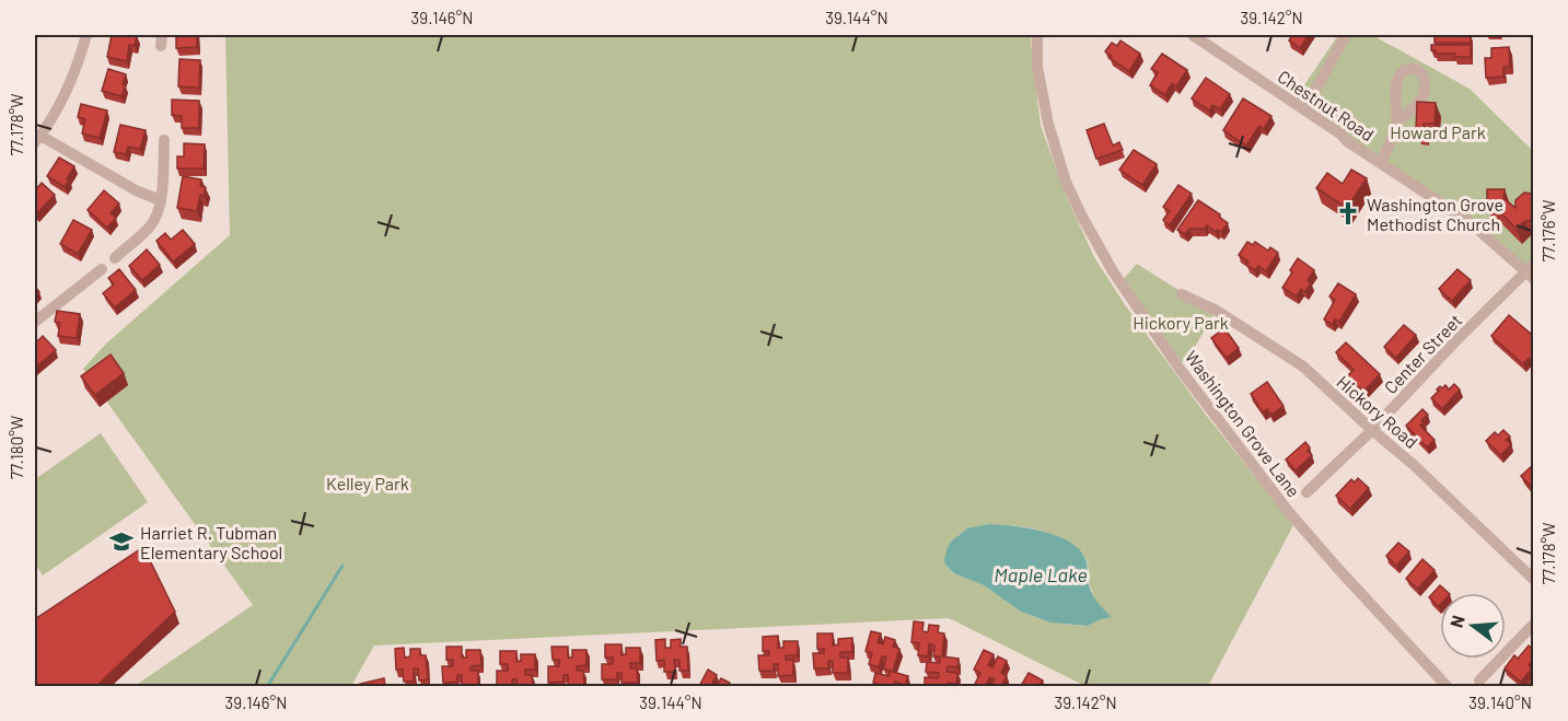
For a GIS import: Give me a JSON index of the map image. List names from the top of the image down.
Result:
{
  "streets": {
    "street": [
      "Chestnut Road",
      "Center Street",
      "Hickory Road",
      "Washington Grove Lane"
    ]
  },
  "crossings": [
    ["Chestnut Road", "Center Street"],
    ["Center Street", "Hickory Road"]
  ],
  "water": ["Maple Lake"],
  "parks": ["Howard Park", "Hickory Park", "Kelley Park"],
  "places": {
    "church": ["Washington Grove Methodist Church"],
    "school or university": ["Harriet R. Tubman Elementary School"]
  },
  "north": "left",
  "coordinates": [
    "39.146°N",
    "39.144°N",
    "39.142°N",
    "77.178°W",
    "77.176°W",
    "77.180°W",
    "39.140°N"
  ]
}
